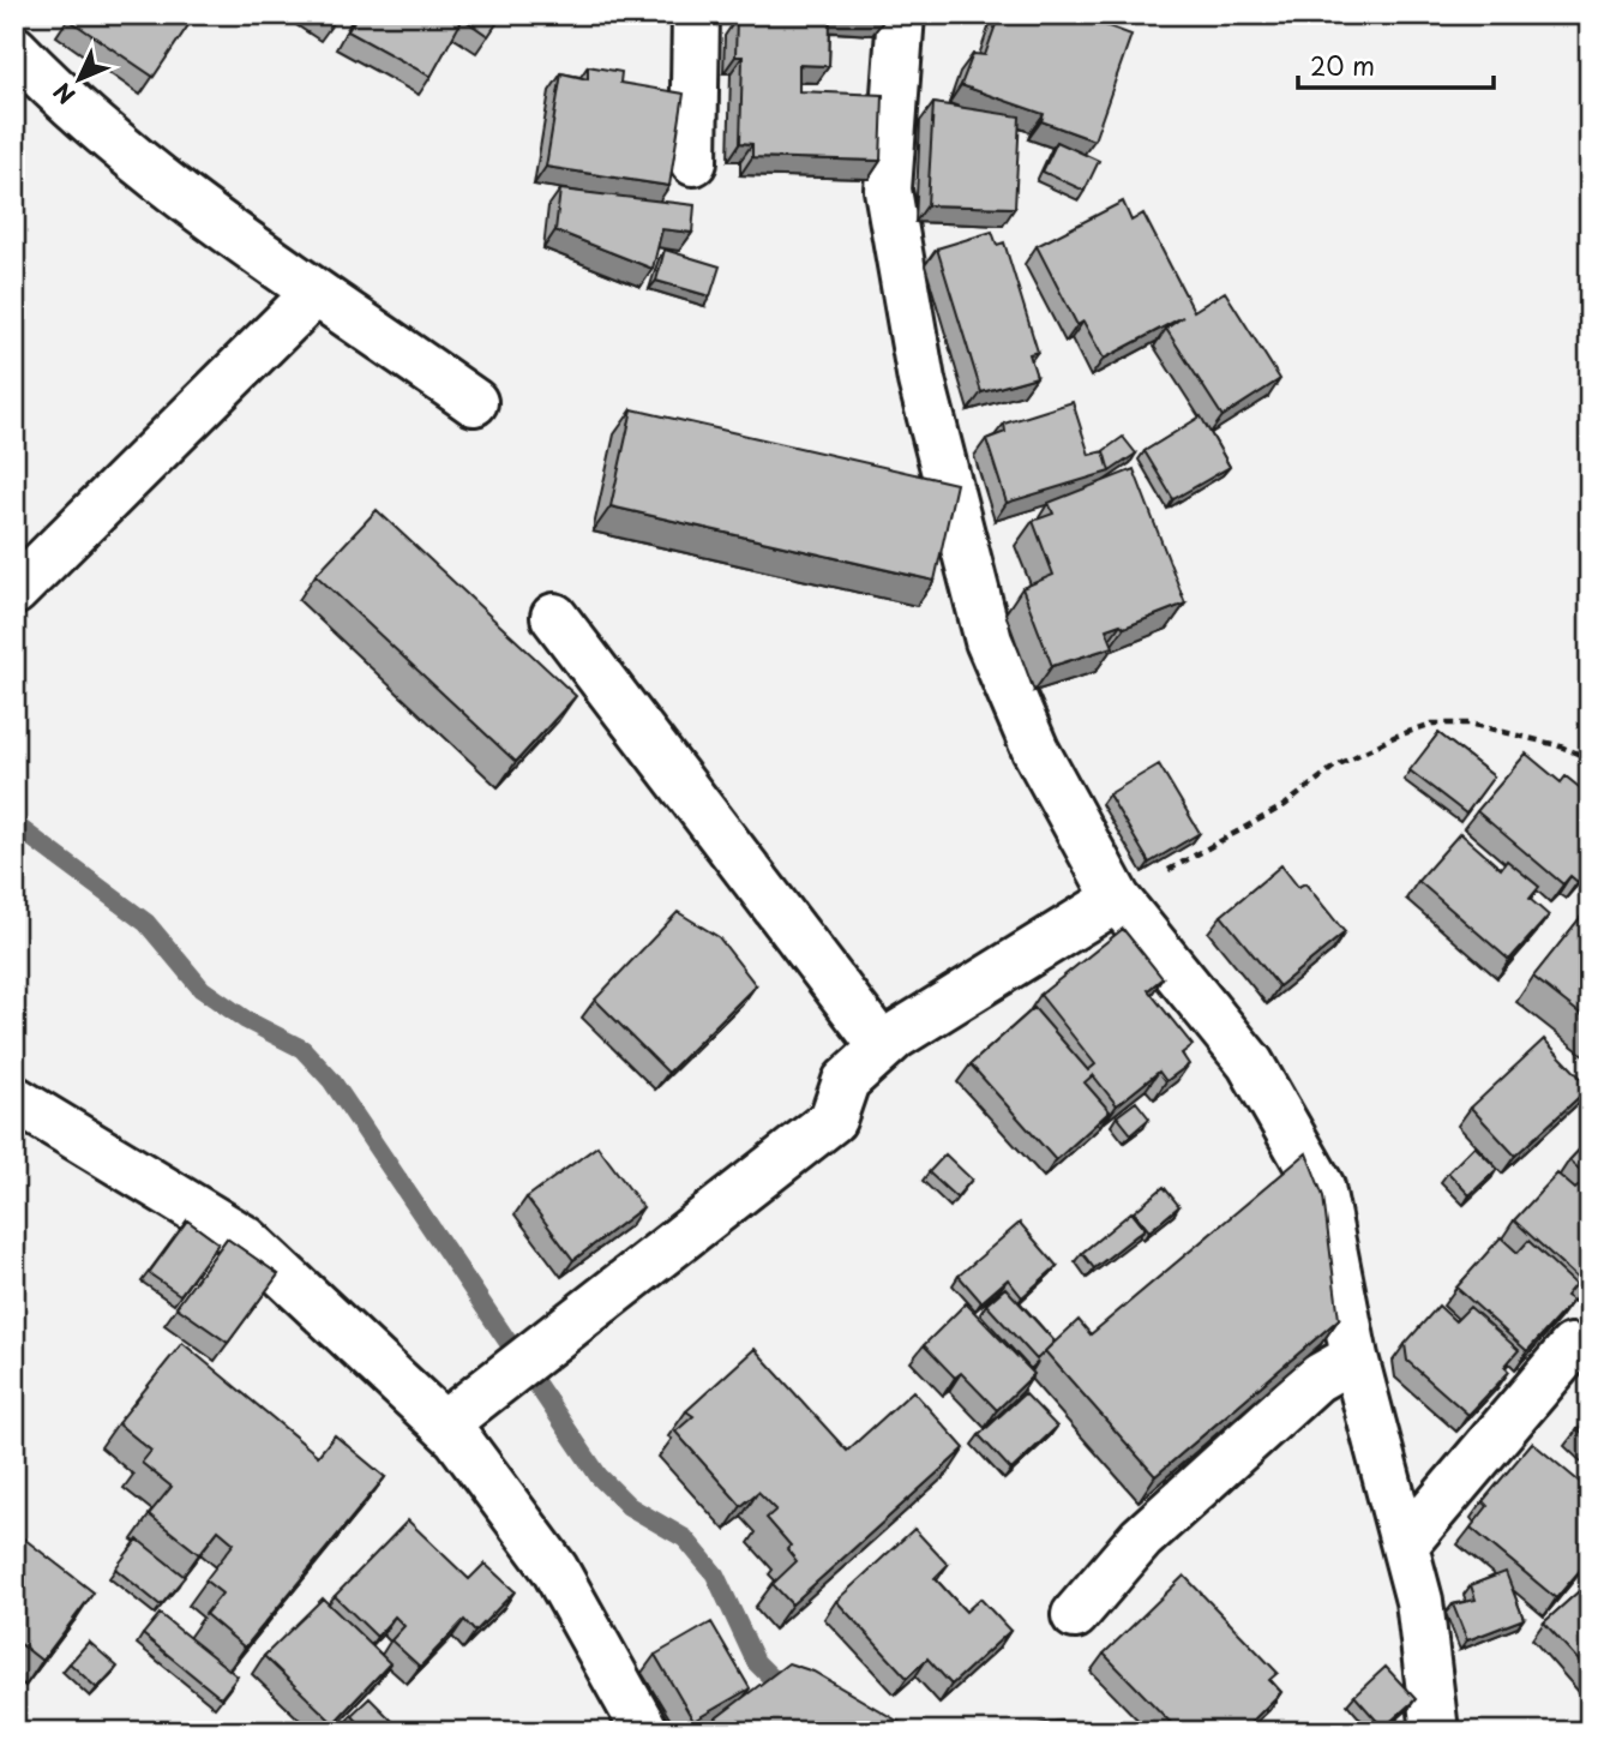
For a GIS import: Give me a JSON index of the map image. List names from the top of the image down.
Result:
{
  "scale_bar": "20 m",
  "north": "bottom left"
}
